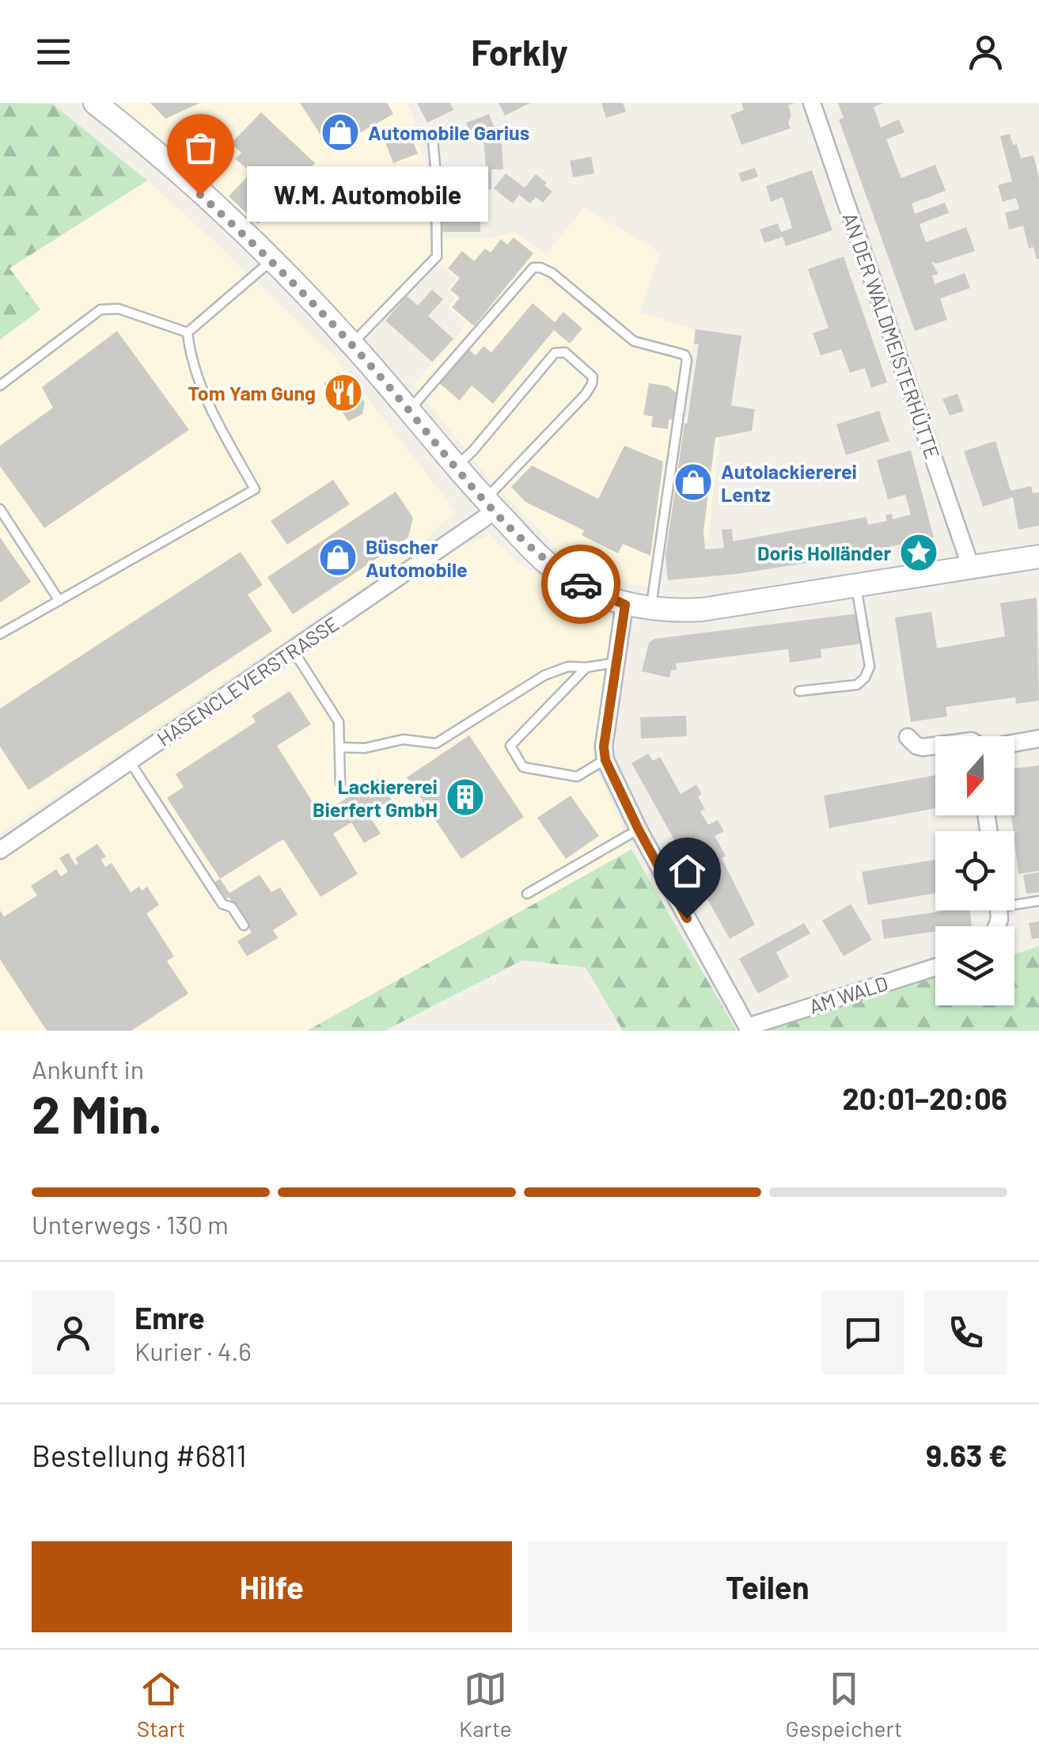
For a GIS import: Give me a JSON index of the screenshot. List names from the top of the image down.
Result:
{
  "streets": {
    "street": ["AN DER WALDMEISTERHÜTTE", "HASENCLEVERSTRASSE", "AM WALD"]
  },
  "places": {
    "shop": ["Automobile Garius", "Autolackiererei Lentz", "Büscher Automobile"],
    "other": ["W.M. Automobile"],
    "restaurant": ["Tom Yam Gung"],
    "place": ["Doris Holländer"],
    "building": ["Lackiererei Bierfert GmbH"]
  },
  "north": "bottom",
  "page": {
    "header": "Forkly",
    "bubble": "W.M. Automobile",
    "heading": ["2 Min.", "Ankunft in", "20:01–20:06"],
    "panel": [
      "Emre",
      "Kurier · 4.6",
      "Bestellung #6811",
      "9.63 €"
    ],
    "bar": "Unterwegs · 130 m",
    "buttons": ["Hilfe", "Teilen"],
    "tabs": ["Start", "Karte", "Gespeichert"]
  }
}
